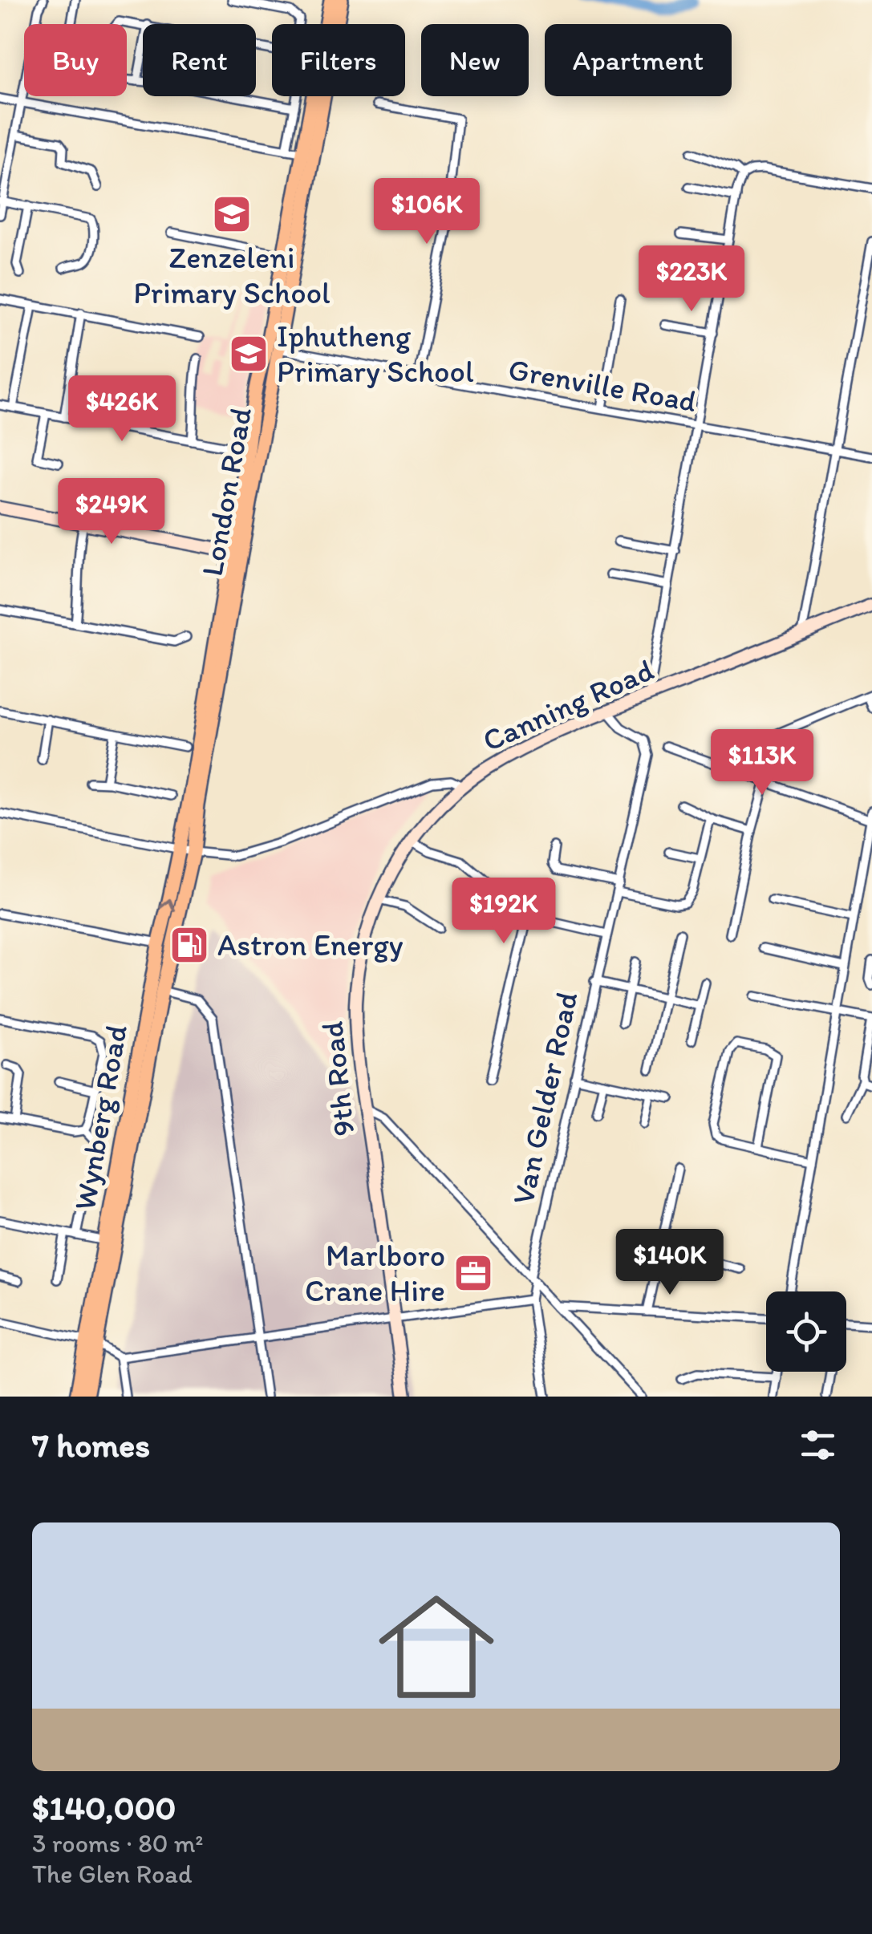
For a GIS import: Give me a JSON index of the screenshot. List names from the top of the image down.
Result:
{
  "streets": {
    "main road": [
      "London Road",
      "Canning Road",
      "9th Road",
      "Wynberg Road"
    ],
    "street": ["Grenville Road", "Van Gelder Road"]
  },
  "crossings": [
    ["Grenville Road", "London Road"],
    ["London Road", "Canning Road"],
    ["London Road", "Wynberg Road"],
    ["Canning Road", "9th Road"],
    ["Canning Road", "Van Gelder Road"],
    ["Canning Road", "Wynberg Road"]
  ],
  "places": {
    "school or university": ["Zenzeleni Primary School", "Iphutheng Primary School"],
    "fuel station": ["Astron Energy"],
    "office": ["Marlboro Crane Hire"]
  },
  "page": {
    "chip": [
      "Buy",
      "Rent",
      "Filters",
      "New",
      "Apartment"
    ],
    "price": [
      "$106K",
      "$223K",
      "$426K",
      "$249K",
      "$113K",
      "$192K",
      "$140K"
    ],
    "heading": "7 homes",
    "list": [
      {
        "name": "$140,000",
        "note": "3 rooms · 80 m² · The Glen Road"
      }
    ]
  }
}
